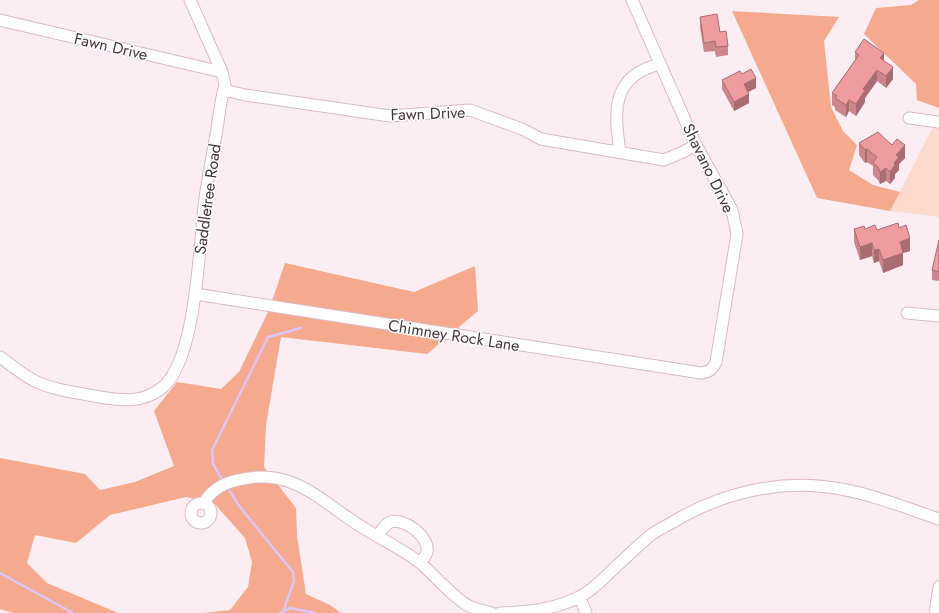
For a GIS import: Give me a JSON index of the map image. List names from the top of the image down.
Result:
{
  "streets": {
    "street": [
      "Fawn Drive",
      "Shavano Drive",
      "Saddletree Road",
      "Chimney Rock Lane"
    ]
  },
  "crossings": [
    ["Fawn Drive", "Shavano Drive"],
    ["Fawn Drive", "Saddletree Road"],
    ["Shavano Drive", "Chimney Rock Lane"],
    ["Saddletree Road", "Chimney Rock Lane"]
  ]
}
